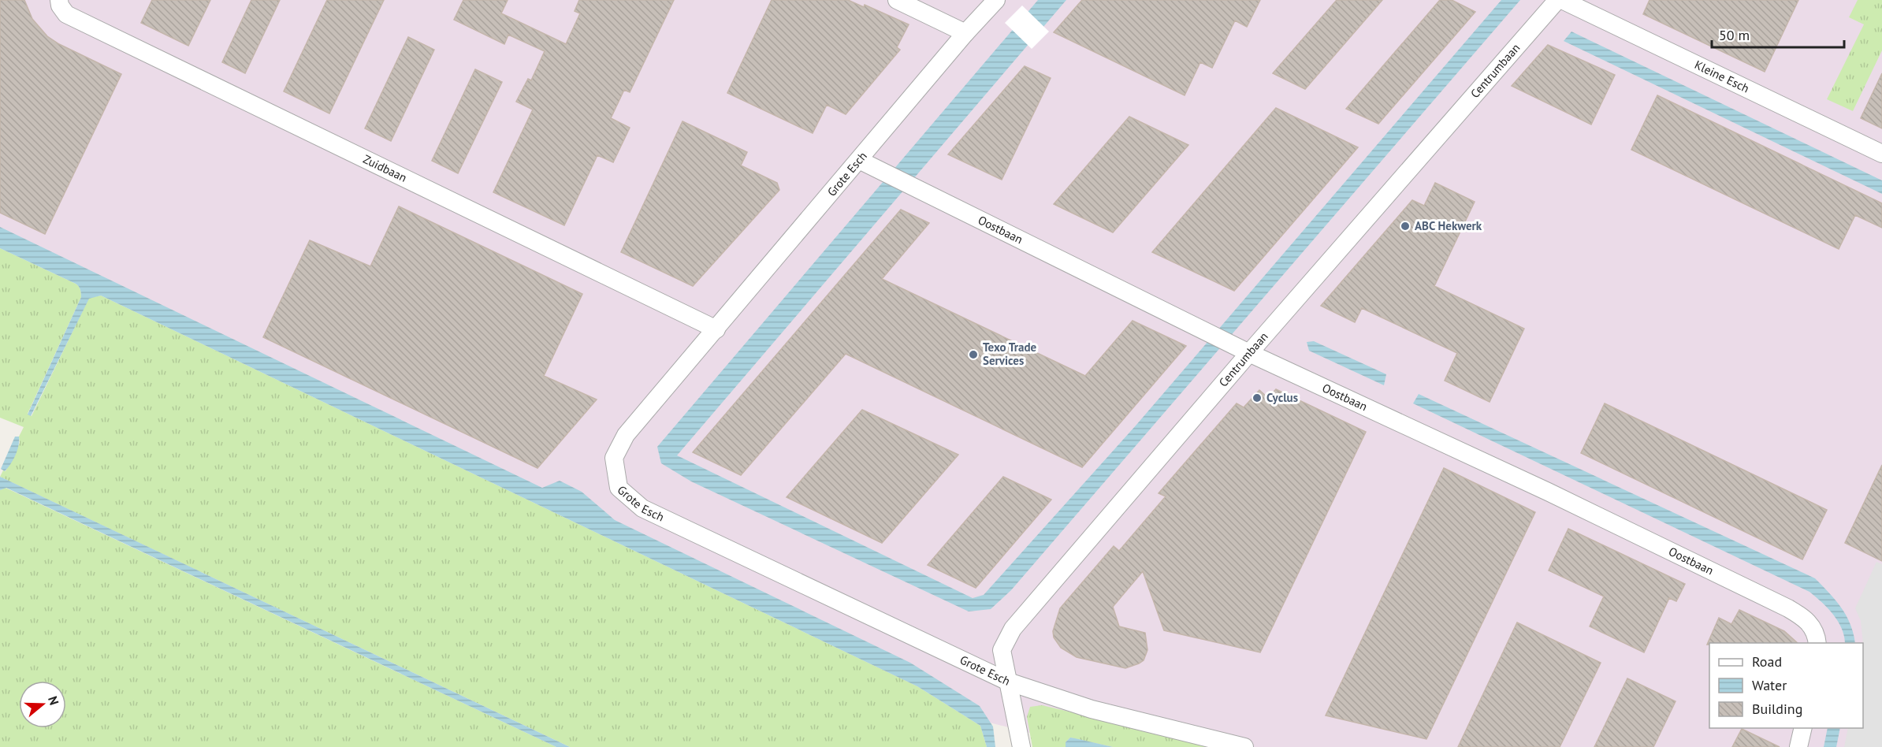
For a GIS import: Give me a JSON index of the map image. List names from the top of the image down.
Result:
{
  "streets": {
    "street": [
      "Centrumbaan",
      "Kleine Esch",
      "Zuidbaan",
      "Grote Esch",
      "Oostbaan"
    ]
  },
  "crossings": [
    ["Centrumbaan", "Grote Esch"],
    ["Centrumbaan", "Oostbaan"],
    ["Zuidbaan", "Grote Esch"],
    ["Grote Esch", "Oostbaan"]
  ],
  "places": ["ABC Hekwerk", "Texo Trade Services", "Cyclus"],
  "legend": ["Road", "Water", "Building"],
  "scale_bar": "50 m",
  "north": "right"
}
